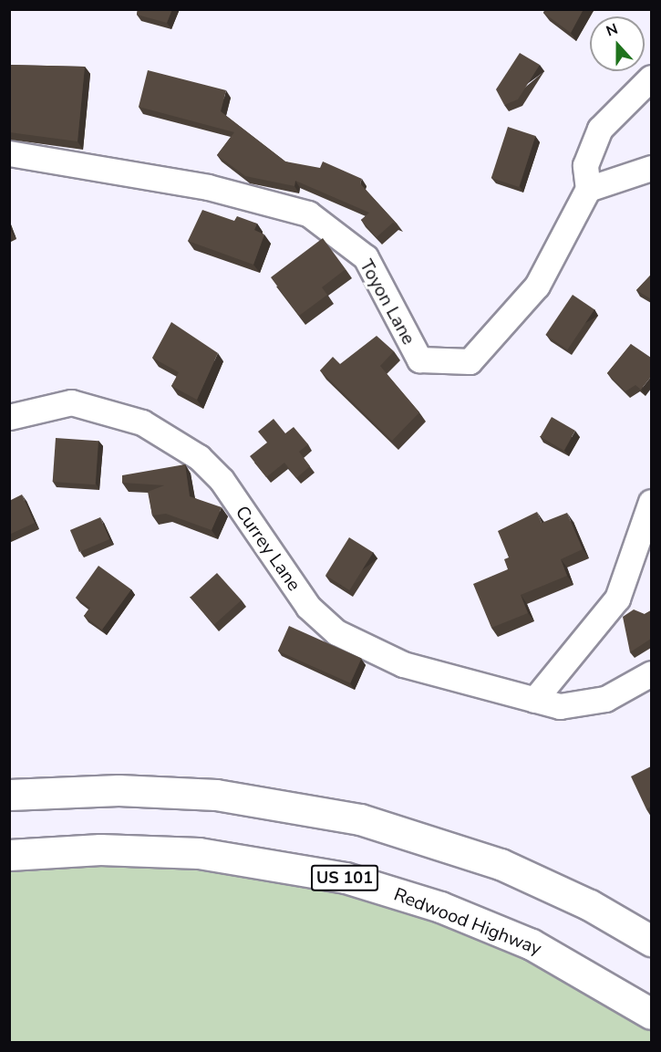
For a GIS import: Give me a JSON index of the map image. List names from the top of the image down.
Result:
{
  "streets": {
    "highway": ["US 101", "Redwood Highway"],
    "street": ["Toyon Lane", "Currey Lane"]
  },
  "north": "top"
}
